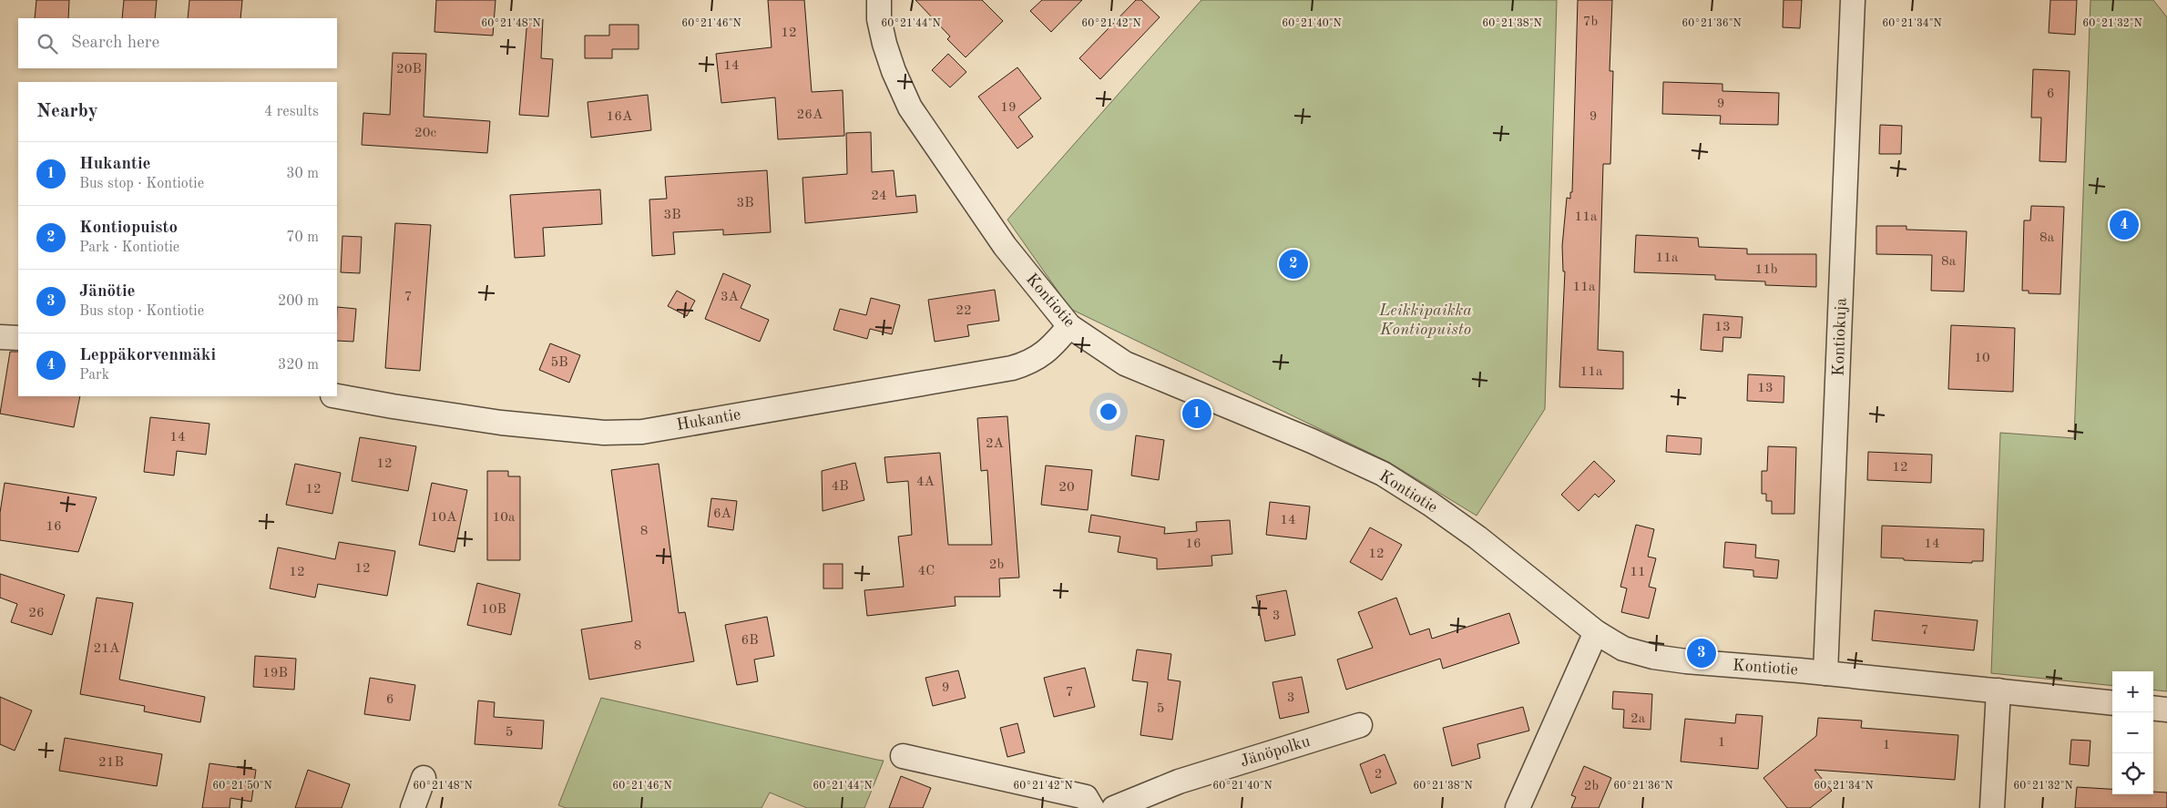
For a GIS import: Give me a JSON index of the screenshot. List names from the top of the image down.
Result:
{
  "streets": {
    "street": [
      "Kontiotie",
      "Kontiokuja",
      "Hukantie",
      "Jänöpolku"
    ]
  },
  "crossings": [
    ["Kontiotie", "Kontiokuja"],
    ["Kontiotie", "Hukantie"]
  ],
  "parks": ["Leikkipaikka Kontiopuisto"],
  "house_numbers": [
    "7b",
    "12",
    "14",
    "20B",
    "6",
    "9",
    "19",
    "26A",
    "16A",
    "9",
    "20c",
    "24",
    "3B",
    "3B",
    "11a",
    "8a",
    "11a",
    "8a",
    "11b",
    "11a",
    "7",
    "3A",
    "22",
    "13",
    "10",
    "5B",
    "11a",
    "13",
    "14",
    "2A",
    "12",
    "12",
    "4A",
    "4B",
    "20",
    "12",
    "6A",
    "10A",
    "10a",
    "14",
    "16",
    "8",
    "16",
    "14",
    "12",
    "2b",
    "12",
    "4C",
    "12",
    "11",
    "10B",
    "26",
    "3",
    "7",
    "6B",
    "8",
    "21A",
    "19B",
    "9",
    "7",
    "3",
    "6",
    "5",
    "2a",
    "5",
    "1",
    "1",
    "21B",
    "2",
    "2b"
  ],
  "page": {
    "search": "Search here",
    "heading": ["Nearby", "4 results"],
    "list": [
      {
        "mark": "1",
        "name": "Hukantie",
        "note": "Bus stop · Kontiotie",
        "value": "30 m"
      },
      {
        "mark": "2",
        "name": "Kontiopuisto",
        "note": "Park · Kontiotie",
        "value": "70 m"
      },
      {
        "mark": "3",
        "name": "Jänötie",
        "note": "Bus stop · Kontiotie",
        "value": "200 m"
      },
      {
        "mark": "4",
        "name": "Leppäkorvenmäki",
        "note": "Park",
        "value": "320 m"
      }
    ],
    "pins": [
      "4",
      "2",
      "1",
      "3"
    ],
    "map_buttons": ["+", "−"]
  },
  "coordinates": [
    "60°21'48\"N",
    "60°21'46\"N",
    "60°21'44\"N",
    "60°21'42\"N",
    "60°21'40\"N",
    "60°21'38\"N",
    "60°21'36\"N",
    "60°21'34\"N",
    "60°21'32\"N",
    "60°21'50\"N"
  ]
}
